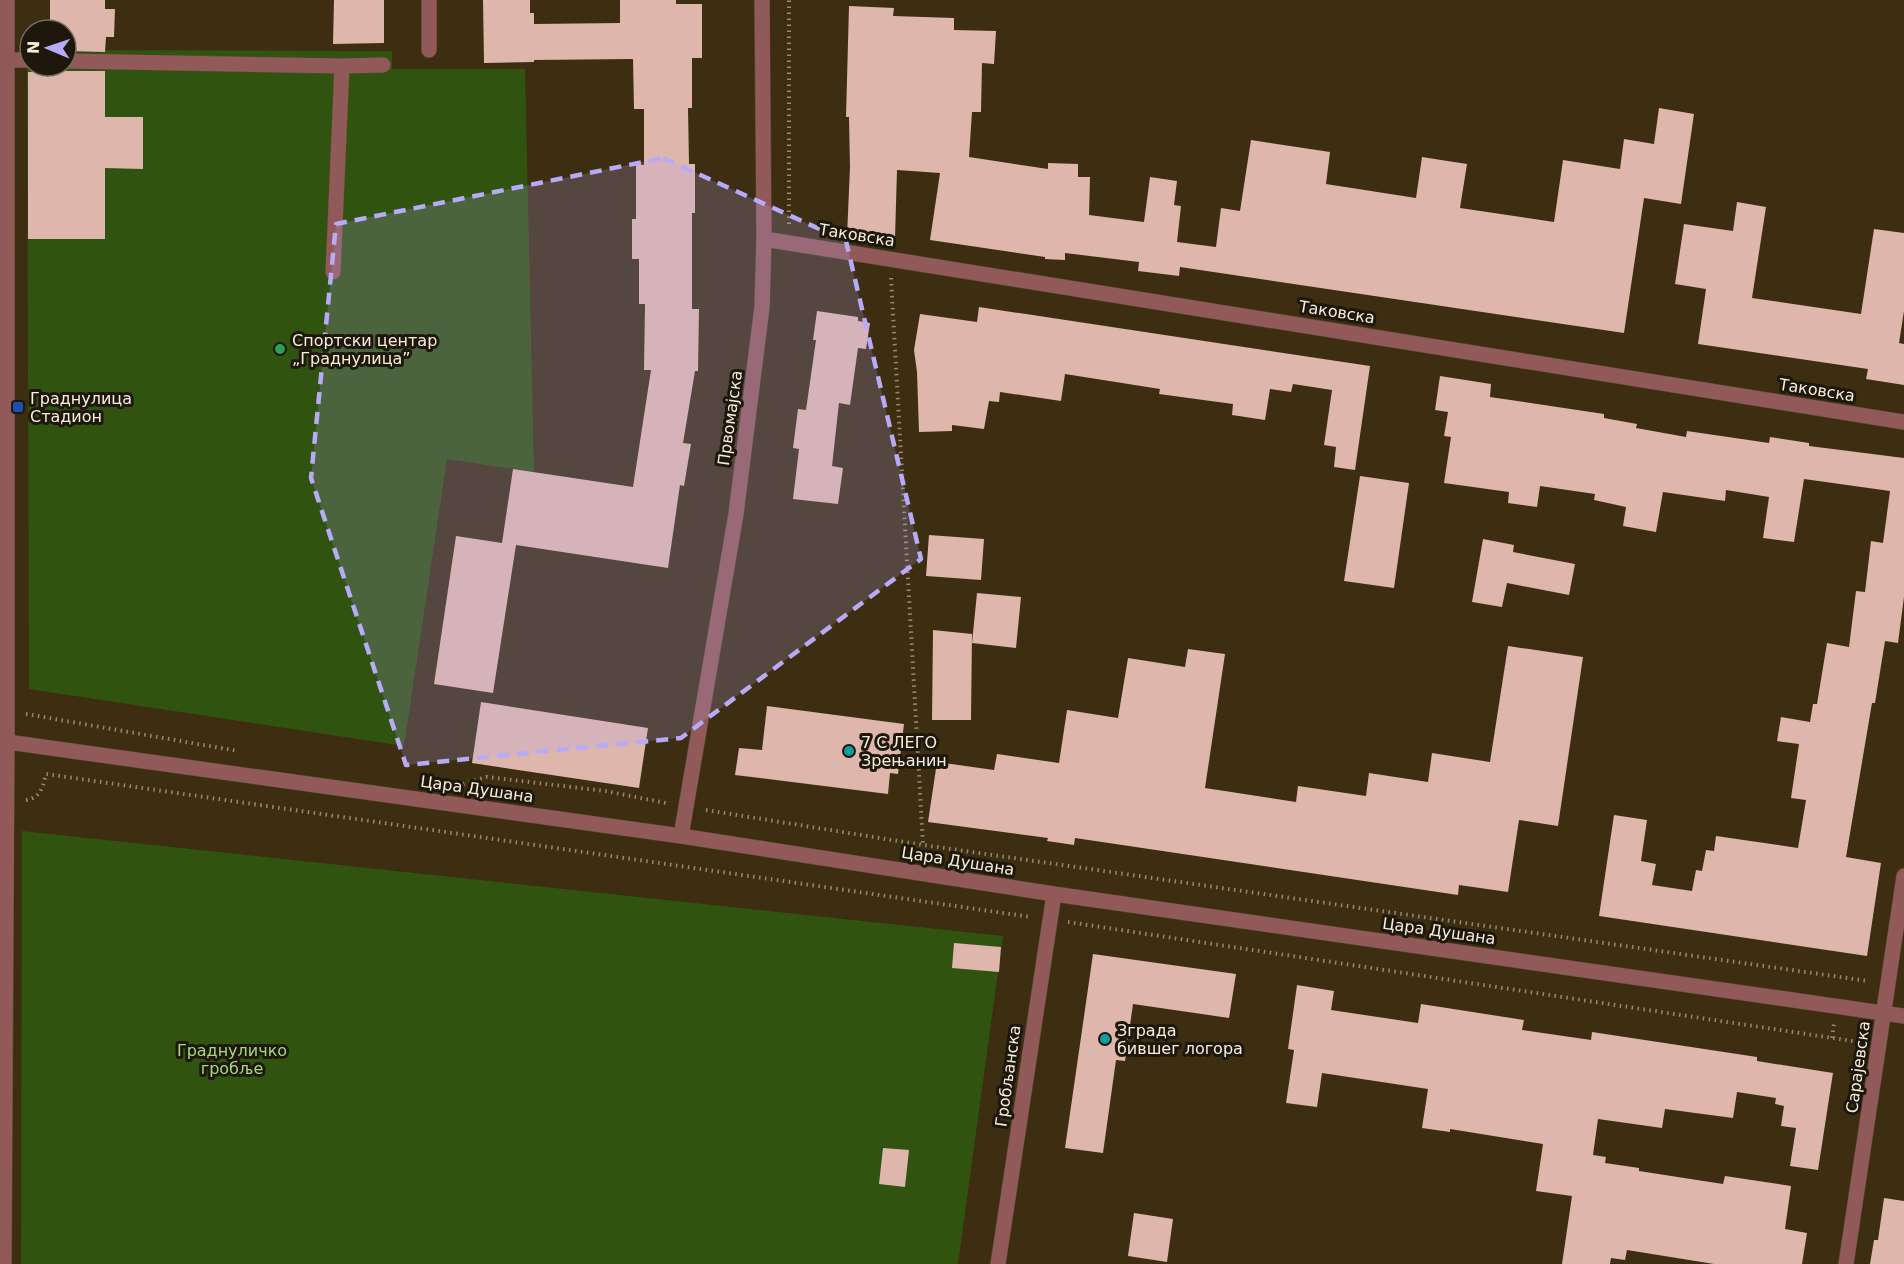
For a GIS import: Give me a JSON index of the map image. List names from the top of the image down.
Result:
{
  "streets": {
    "street": [
      "Таковска",
      "Првомајска",
      "Цара Душана",
      "Сарајевска",
      "Гробљанска"
    ]
  },
  "crossings": [
    ["Таковска", "Првомајска"],
    ["Првомајска", "Цара Душана"],
    ["Цара Душана", "Сарајевска"],
    ["Цара Душана", "Гробљанска"]
  ],
  "parks": ["Граднуличко гробље"],
  "places": {
    "other": ["Спортски центар „Граднулица”", "7 С ЛЕГО Зрењанин", "Зграда бившег логора"],
    "transit": ["Граднулица Стадион"]
  },
  "north": "left"
}
